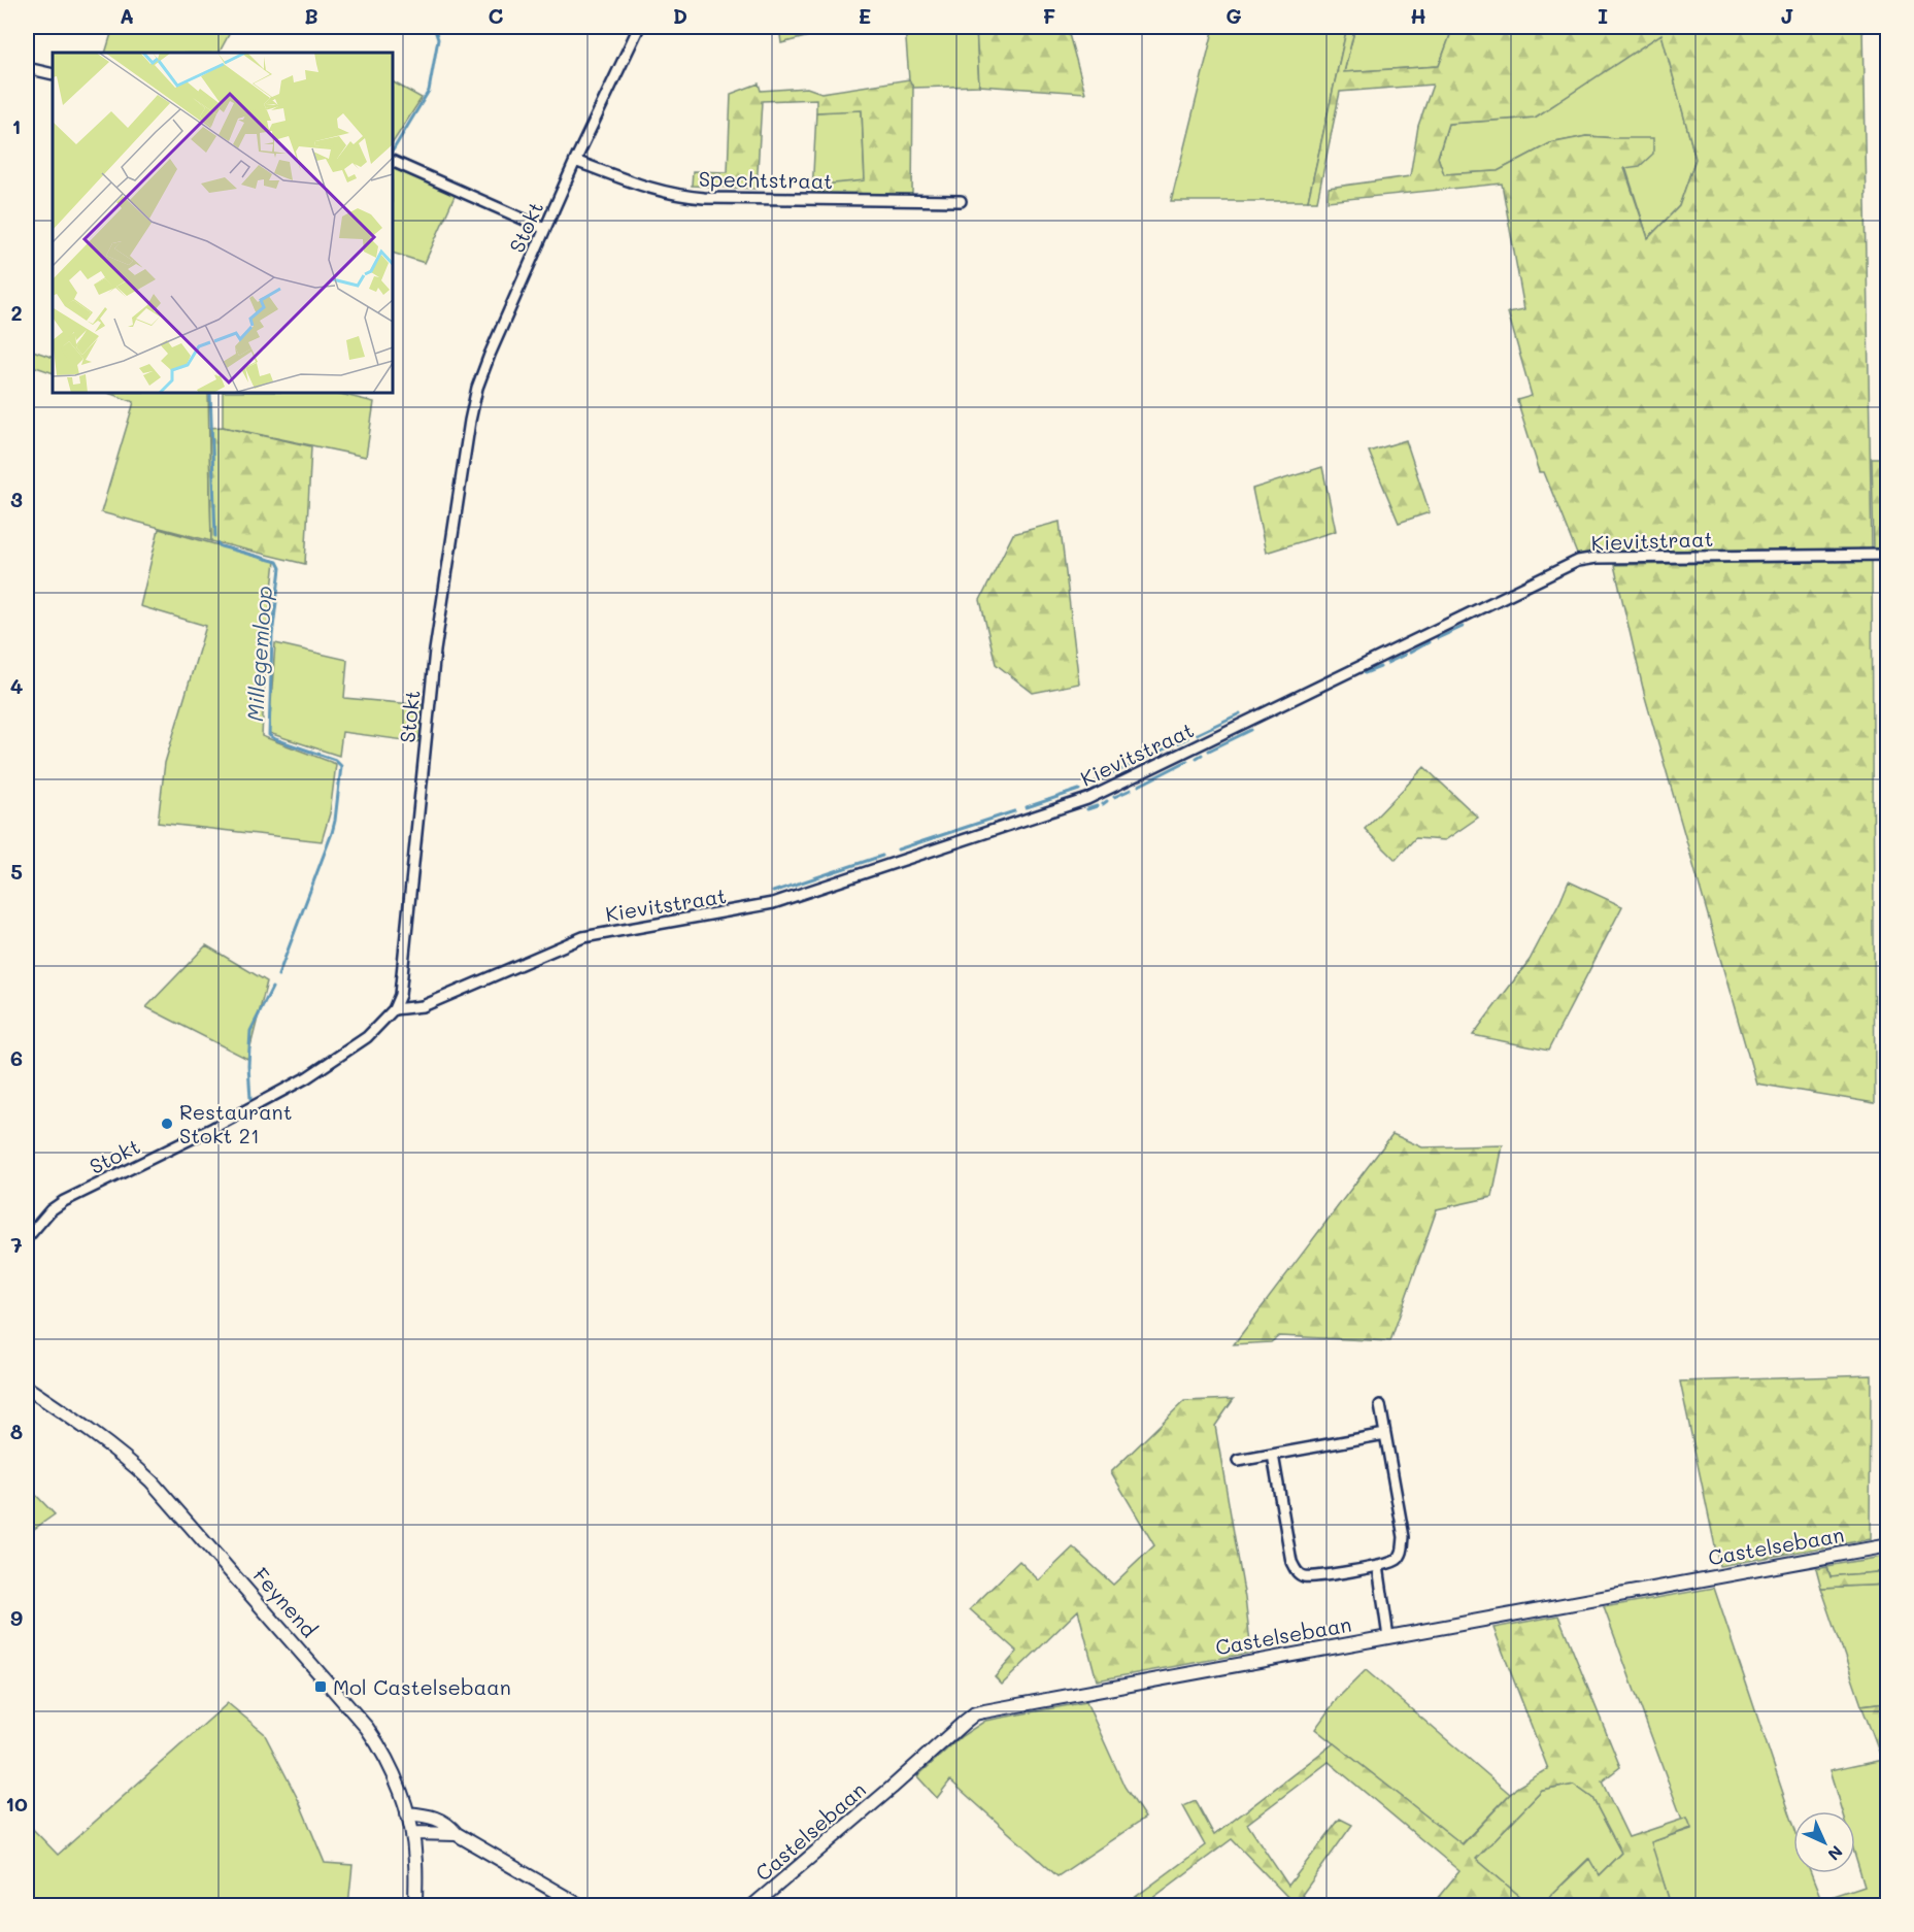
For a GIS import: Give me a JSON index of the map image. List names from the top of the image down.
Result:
{
  "streets": {
    "street": [
      "Spechtstraat",
      "Stokt",
      "Kievitstraat",
      "Castelsebaan",
      "Feynend"
    ]
  },
  "crossings": [
    ["Spechtstraat", "Stokt"],
    ["Stokt", "Kievitstraat"]
  ],
  "water": ["Millegemloop"],
  "places": {
    "other": ["Restaurant Stokt 21"],
    "transit": ["Mol Castelsebaan"]
  },
  "north": "bottom right",
  "grid": {
    "columns": [
      "A",
      "B",
      "C",
      "D",
      "E",
      "F",
      "G",
      "H",
      "I",
      "J"
    ],
    "rows": [
      "1",
      "2",
      "3",
      "4",
      "5",
      "6",
      "7",
      "8",
      "9",
      "10"
    ]
  }
}
